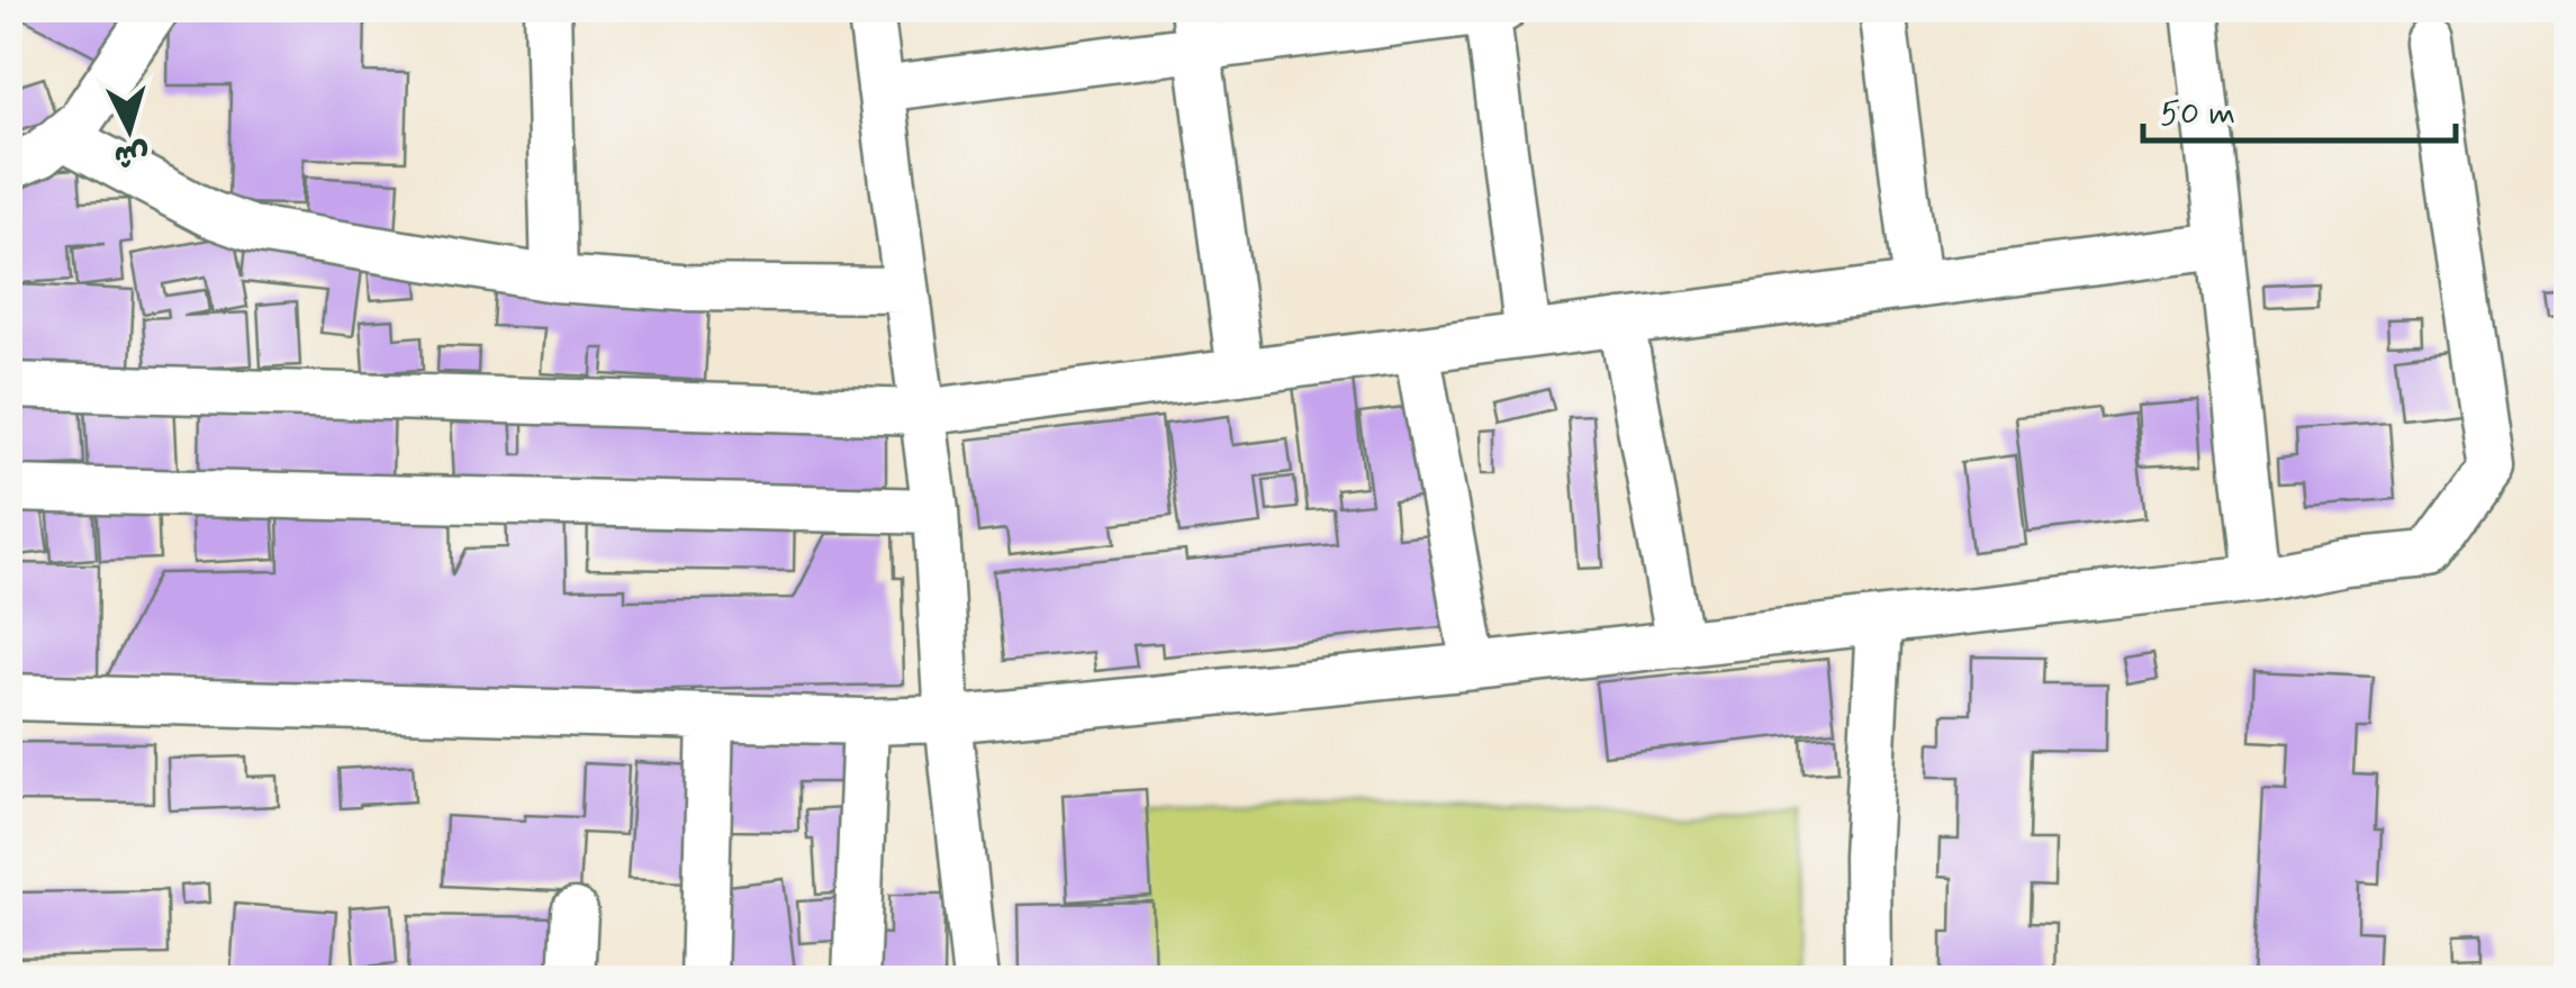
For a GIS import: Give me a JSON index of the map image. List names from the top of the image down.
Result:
{
  "scale_bar": "50 m",
  "north": "bottom"
}
